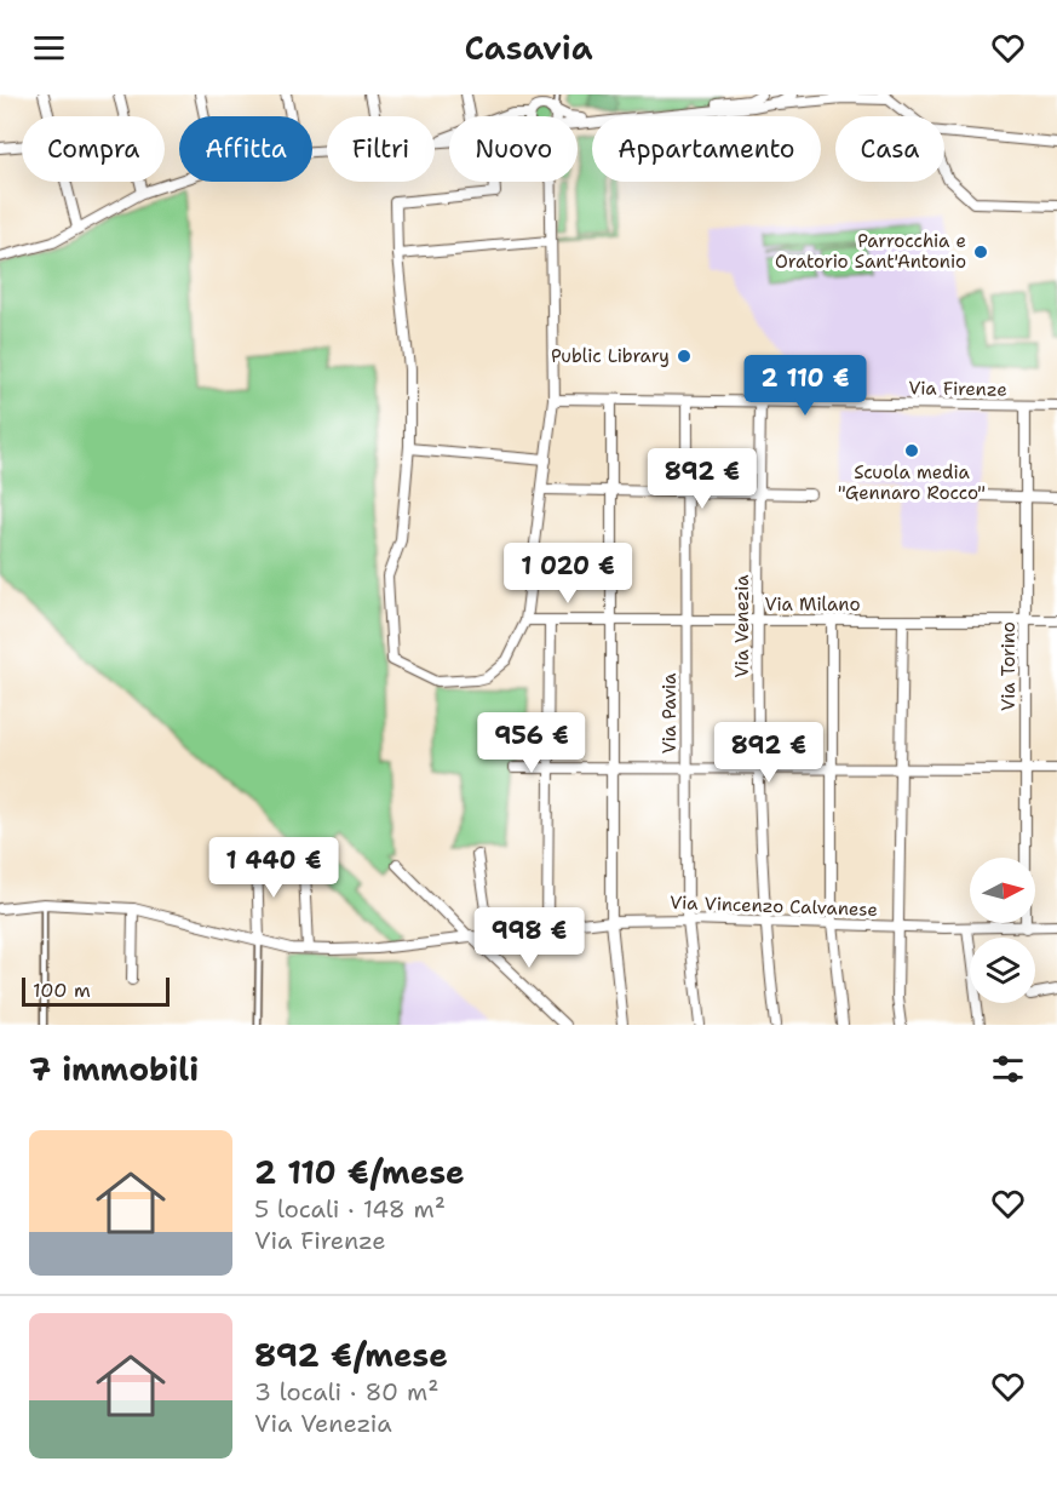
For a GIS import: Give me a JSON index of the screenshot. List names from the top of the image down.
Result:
{
  "streets": {
    "street": [
      "Via Firenze",
      "Via Milano",
      "Via Venezia",
      "Via Torino",
      "Via Pavia",
      "Via Vincenzo Calvanese"
    ]
  },
  "crossings": [
    ["Via Firenze", "Via Venezia"],
    ["Via Firenze", "Via Torino"],
    ["Via Firenze", "Via Pavia"],
    ["Via Milano", "Via Venezia"],
    ["Via Milano", "Via Torino"],
    ["Via Milano", "Via Pavia"],
    ["Via Venezia", "Via Vincenzo Calvanese"],
    ["Via Torino", "Via Vincenzo Calvanese"],
    ["Via Pavia", "Via Vincenzo Calvanese"]
  ],
  "places": ["Parrocchia e Oratorio Sant'Antonio", "Public Library", "Scuola media \"Gennaro Rocco\""],
  "scale_bar": "100 m",
  "north": "right",
  "page": {
    "header": "Casavia",
    "chip": [
      "Compra",
      "Affitta",
      "Filtri",
      "Nuovo",
      "Appartamento",
      "Casa"
    ],
    "price": [
      "2 110 €",
      "892 €",
      "1 020 €",
      "956 €",
      "892 €",
      "1 440 €",
      "998 €"
    ],
    "scale": "100 m",
    "heading": "7 immobili",
    "list": [
      {
        "name": "2 110 €/mese",
        "note": "5 locali · 148 m² · Via Firenze"
      },
      {
        "name": "892 €/mese",
        "note": "3 locali · 80 m² · Via Venezia"
      }
    ]
  }
}
